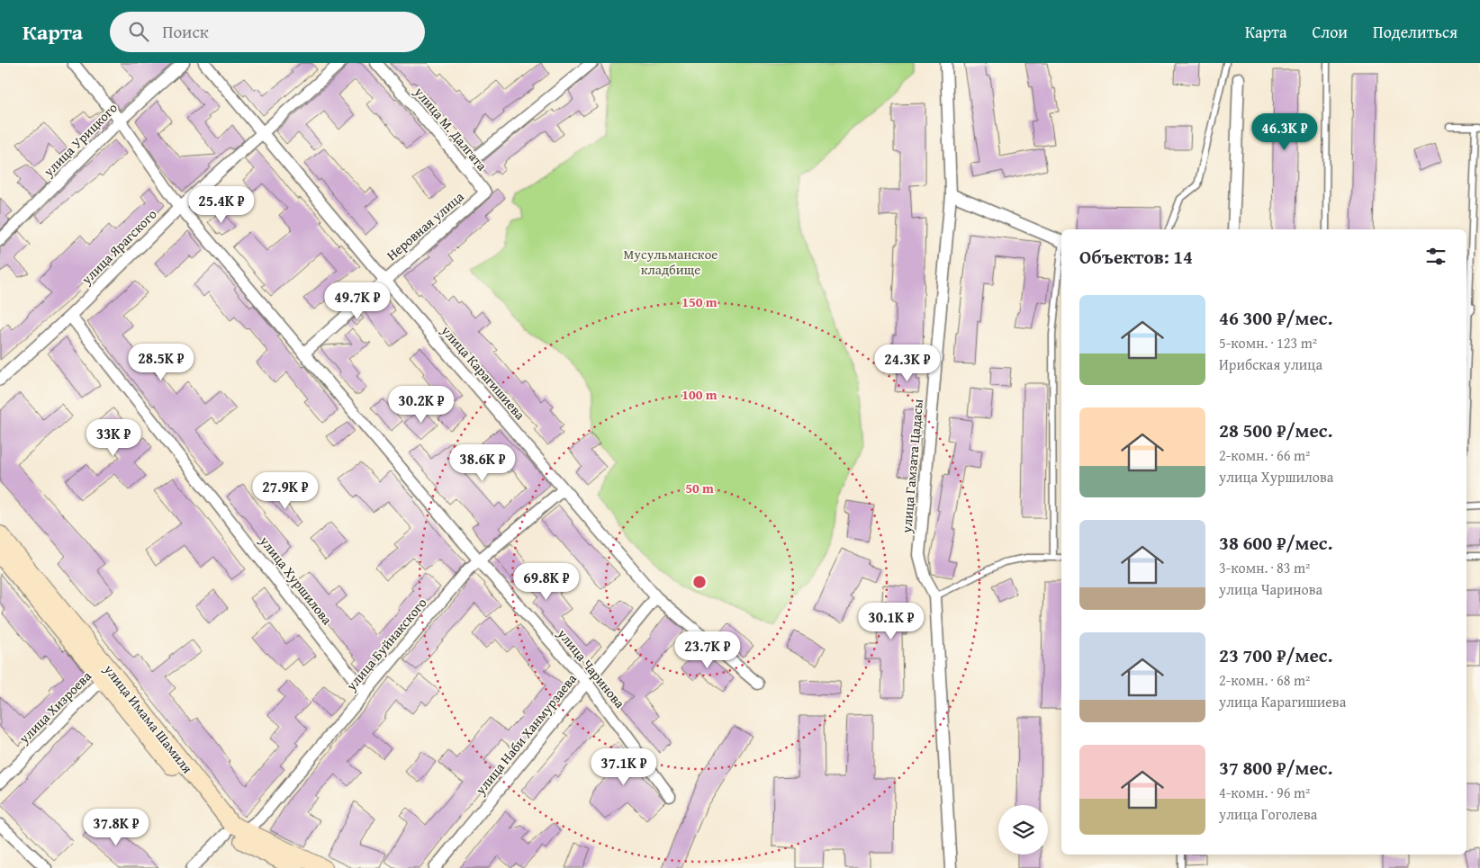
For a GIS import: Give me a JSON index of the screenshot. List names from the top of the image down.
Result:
{
  "streets": {
    "main road": ["улица Имама Шамиля"],
    "street": [
      "улица М. Далгата",
      "улица Урицкого",
      "Неровная улица",
      "улица Ярагского",
      "улица Карагишиева",
      "улица Гамзата Цадасы",
      "улица Хуршилова",
      "улица Буйнакского",
      "улица Чаринова",
      "улица Хизроева",
      "улица Наби Ханмурзаева"
    ]
  },
  "crossings": [
    ["улица М. Далгата", "Неровная улица"],
    ["улица Урицкого", "улица Чаринова"],
    ["Неровная улица", "улица Карагишиева"],
    ["Неровная улица", "улица Чаринова"],
    ["улица Ярагского", "улица Карагишиева"],
    ["улица Ярагского", "улица Хуршилова"],
    ["улица Ярагского", "улица Чаринова"],
    ["улица Карагишиева", "улица Буйнакского"],
    ["улица Карагишиева", "улица Наби Ханмурзаева"],
    ["улица Хуршилова", "улица Буйнакского"],
    ["улица Буйнакского", "улица Чаринова"],
    ["улица Буйнакского", "улица Имама Шамиля"],
    ["улица Чаринова", "улица Наби Ханмурзаева"],
    ["улица Хизроева", "улица Имама Шамиля"]
  ],
  "parks": ["Мусульманское кладбище"],
  "page": {
    "header": "Карта",
    "search": "Поиск",
    "nav": ["Карта", "Слои", "Поделиться"],
    "price": [
      "46.3K ₽",
      "25.4K ₽",
      "49.7K ₽",
      "28.5K ₽",
      "24.3K ₽",
      "30.2K ₽",
      "33K ₽",
      "38.6K ₽",
      "27.9K ₽",
      "69.8K ₽",
      "30.1K ₽",
      "23.7K ₽",
      "37.1K ₽",
      "37.8K ₽"
    ],
    "heading": "Объектов: 14",
    "list": [
      {
        "name": "46 300 ₽/мес.",
        "note": "5-комн. · 123 m² · Ирибская улица"
      },
      {
        "name": "28 500 ₽/мес.",
        "note": "2-комн. · 66 m² · улица Хуршилова"
      },
      {
        "name": "38 600 ₽/мес.",
        "note": "3-комн. · 83 m² · улица Чаринова"
      },
      {
        "name": "23 700 ₽/мес.",
        "note": "2-комн. · 68 m² · улица Карагишиева"
      },
      {
        "name": "37 800 ₽/мес.",
        "note": "4-комн. · 96 m² · улица Гоголева"
      }
    ]
  },
  "rings": ["150 m", "100 m", "50 m"]
}
